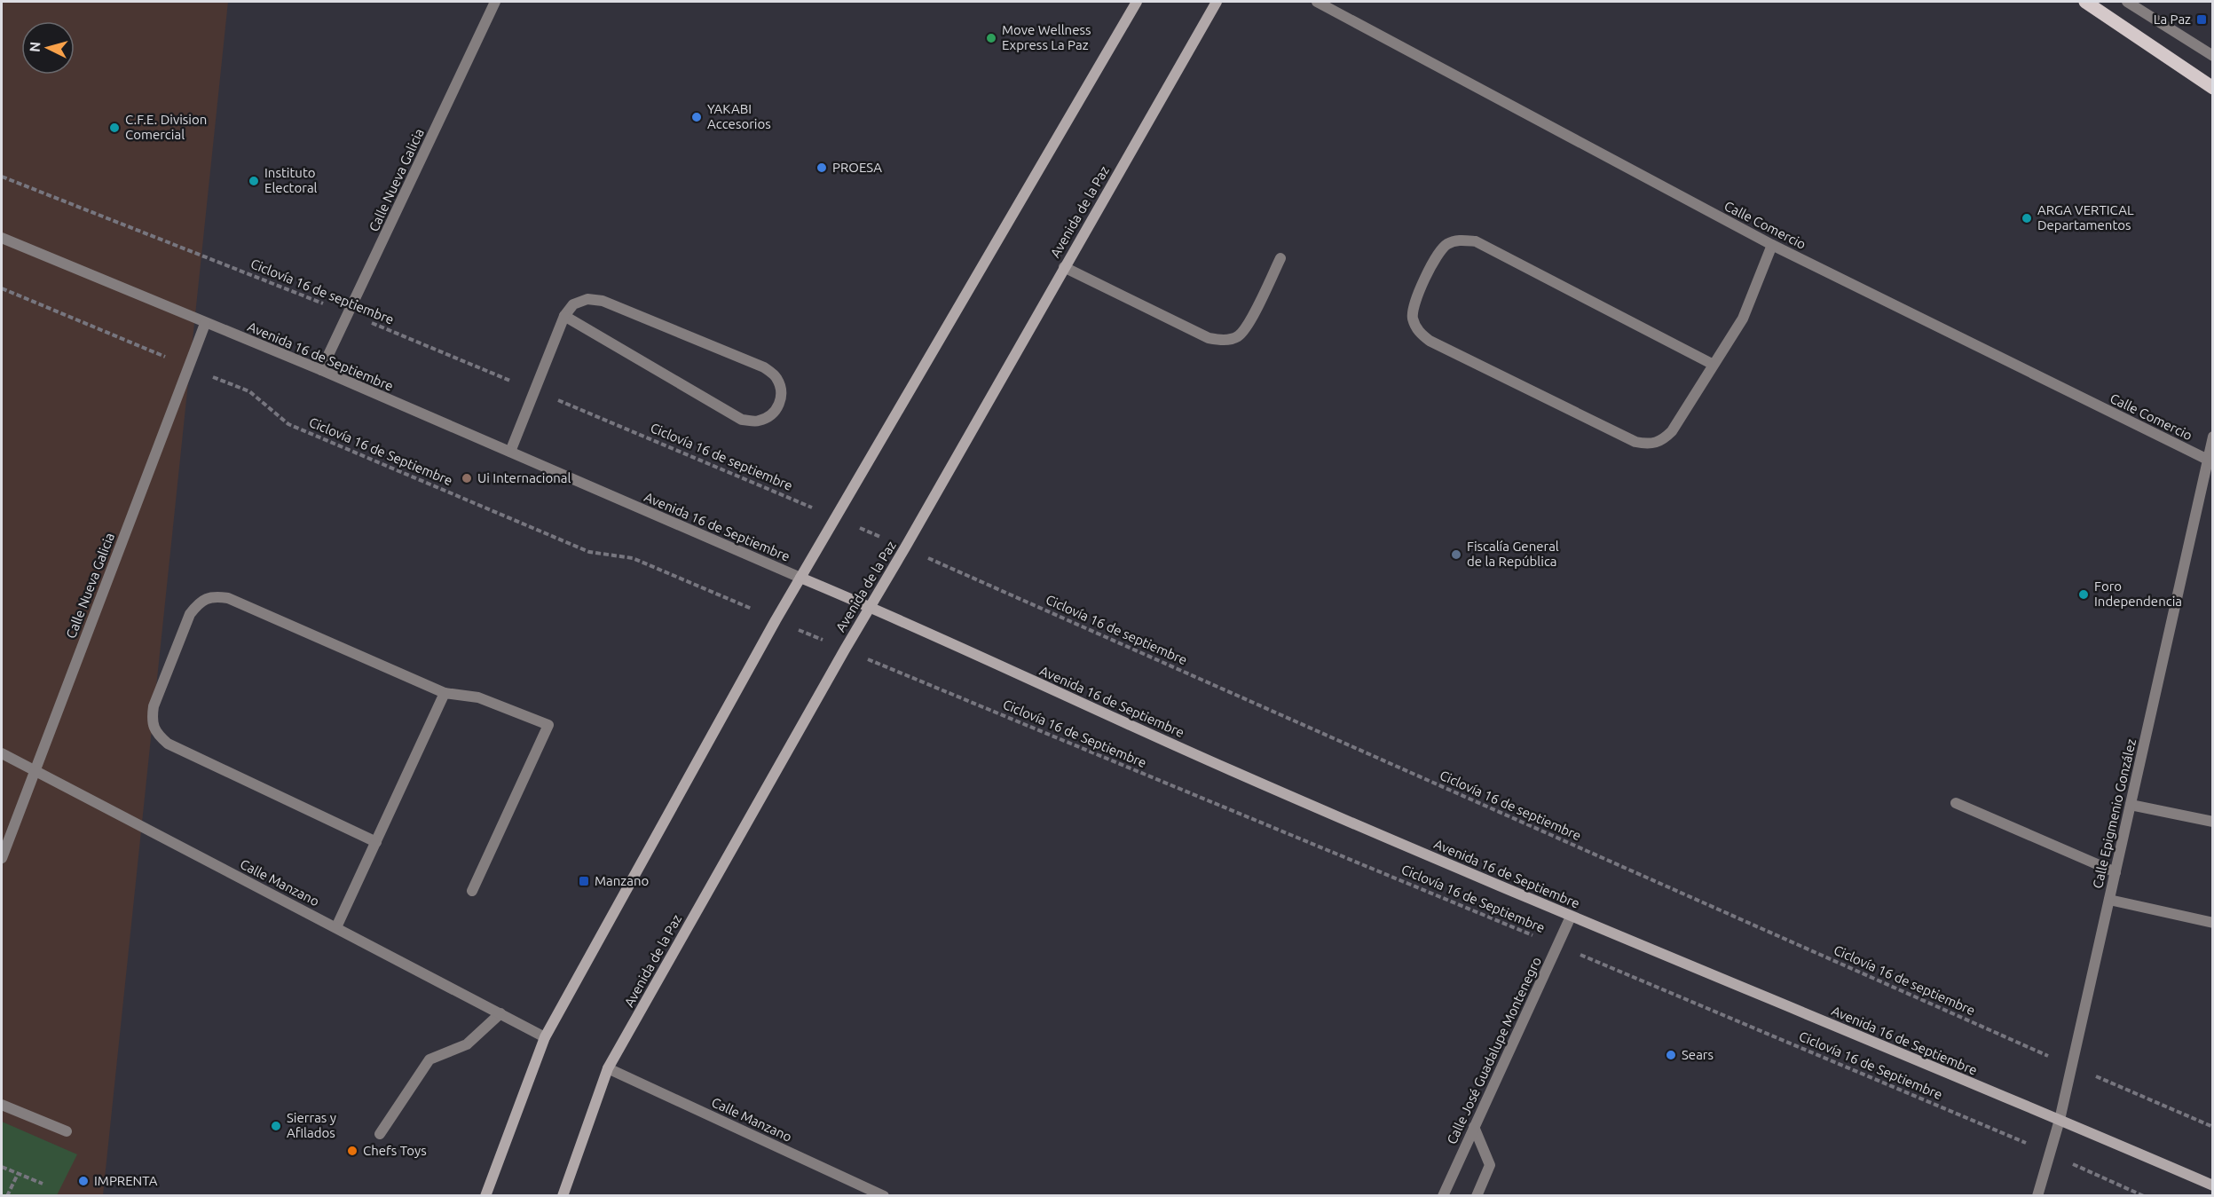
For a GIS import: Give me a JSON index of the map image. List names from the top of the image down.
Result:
{
  "streets": {
    "street": [
      "Calle Nueva Galicia",
      "Avenida de la Paz",
      "Calle Comercio",
      "Avenida 16 de Septiembre",
      "Calle Epigmenio González",
      "Calle Manzano",
      "Calle José Guadalupe Montenegro"
    ],
    "path": ["Ciclovía 16 de septiembre", "Ciclovía 16 de Septiembre"]
  },
  "crossings": [
    ["Calle Nueva Galicia", "Ciclovía 16 de septiembre"],
    ["Calle Nueva Galicia", "Avenida 16 de Septiembre"],
    ["Calle Nueva Galicia", "Ciclovía 16 de Septiembre"],
    ["Calle Nueva Galicia", "Calle Manzano"],
    ["Avenida de la Paz", "Ciclovía 16 de septiembre"],
    ["Avenida de la Paz", "Avenida 16 de Septiembre"],
    ["Avenida de la Paz", "Ciclovía 16 de Septiembre"],
    ["Avenida de la Paz", "Calle Manzano"],
    ["Calle Comercio", "Calle Epigmenio González"],
    ["Ciclovía 16 de septiembre", "Calle Epigmenio González"],
    ["Avenida 16 de Septiembre", "Calle Epigmenio González"],
    ["Avenida 16 de Septiembre", "Calle José Guadalupe Montenegro"],
    ["Ciclovía 16 de Septiembre", "Calle Epigmenio González"],
    ["Ciclovía 16 de Septiembre", "Calle José Guadalupe Montenegro"]
  ],
  "places": {
    "transit": ["La Paz", "Manzano"],
    "other": [
      "Move Wellness Express La Paz",
      "YAKABI Accesorios",
      "C.F.E. Division Comercial",
      "PROESA",
      "Instituto Electoral",
      "ARGA VERTICAL Departamentos",
      "Ui Internacional",
      "Fiscalía General de la República",
      "Foro Independencia",
      "Sears",
      "Sierras y Afilados",
      "Chefs Toys",
      "IMPRENTA"
    ]
  },
  "north": "left"
}
